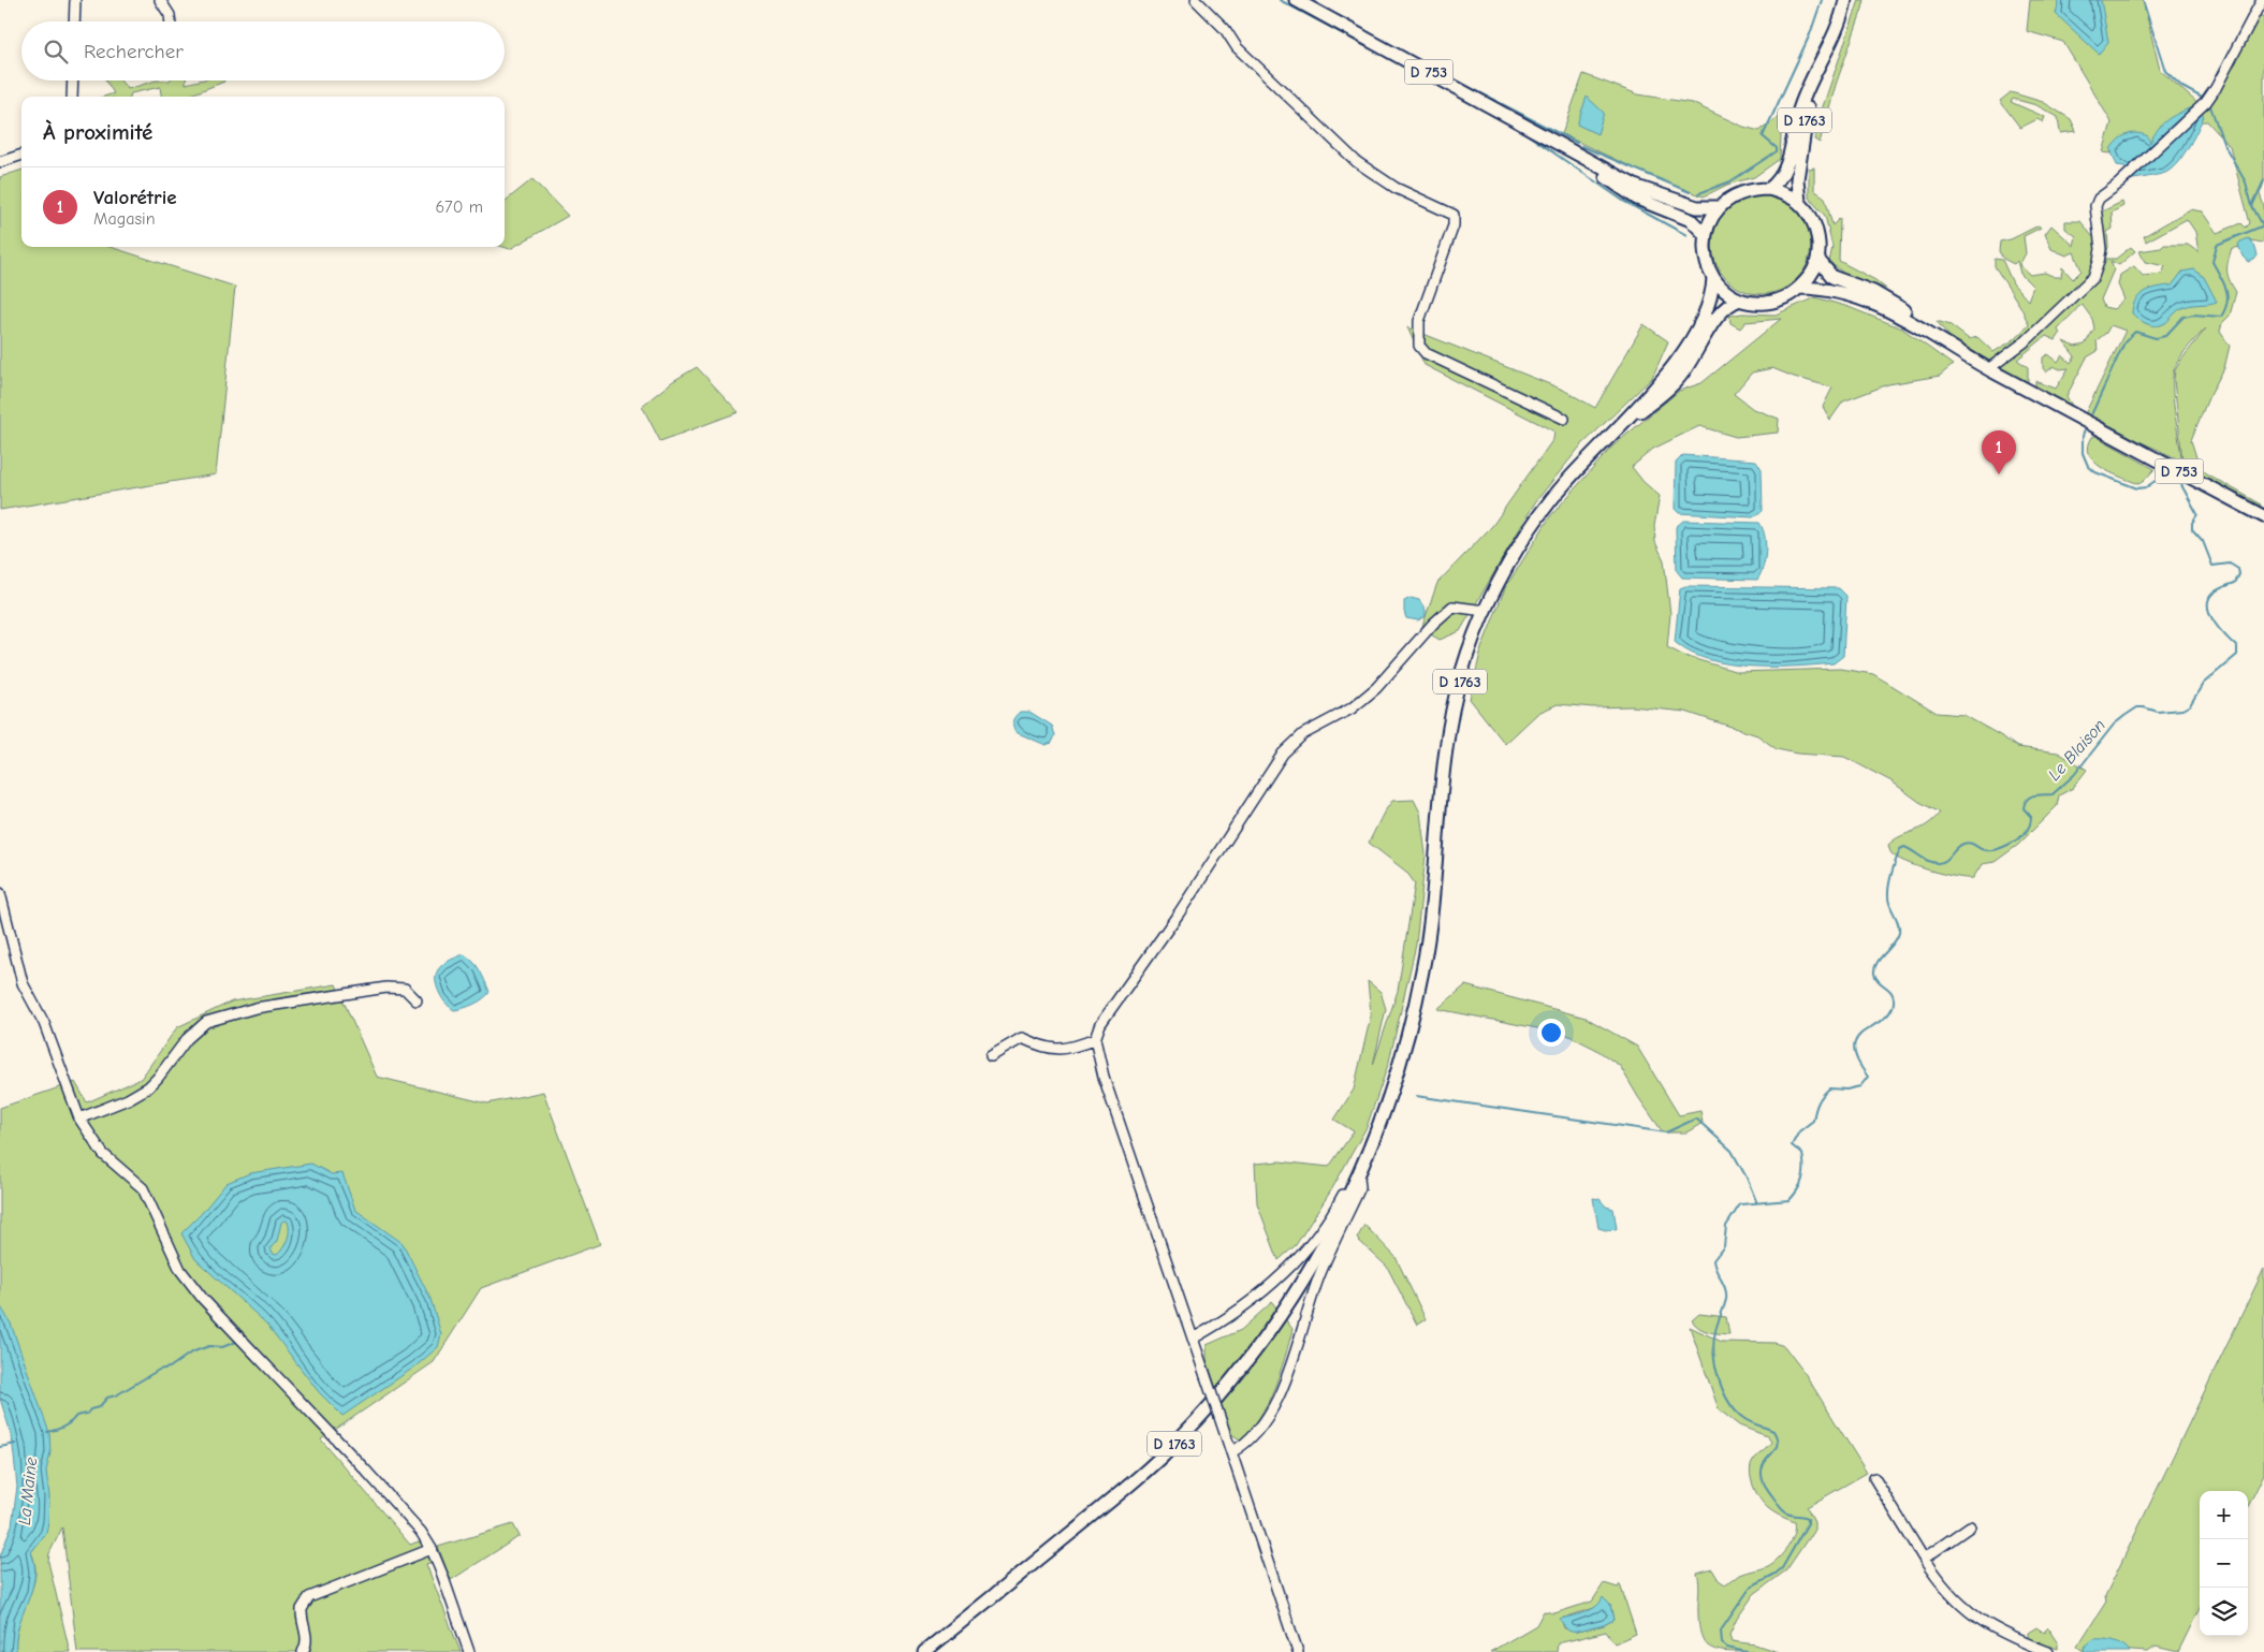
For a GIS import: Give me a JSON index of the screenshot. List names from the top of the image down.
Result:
{
  "streets": {
    "main road": ["D 753", "D 1763"]
  },
  "crossings": [
    ["D 753", "D 1763"]
  ],
  "water": ["Le Blaison", "La Maine"],
  "page": {
    "search": "Rechercher",
    "heading": "À proximité",
    "list": [
      {
        "mark": "1",
        "name": "Valorétrie",
        "note": "Magasin",
        "value": "670 m"
      }
    ],
    "pins": "1",
    "map_buttons": ["+", "−"]
  }
}
